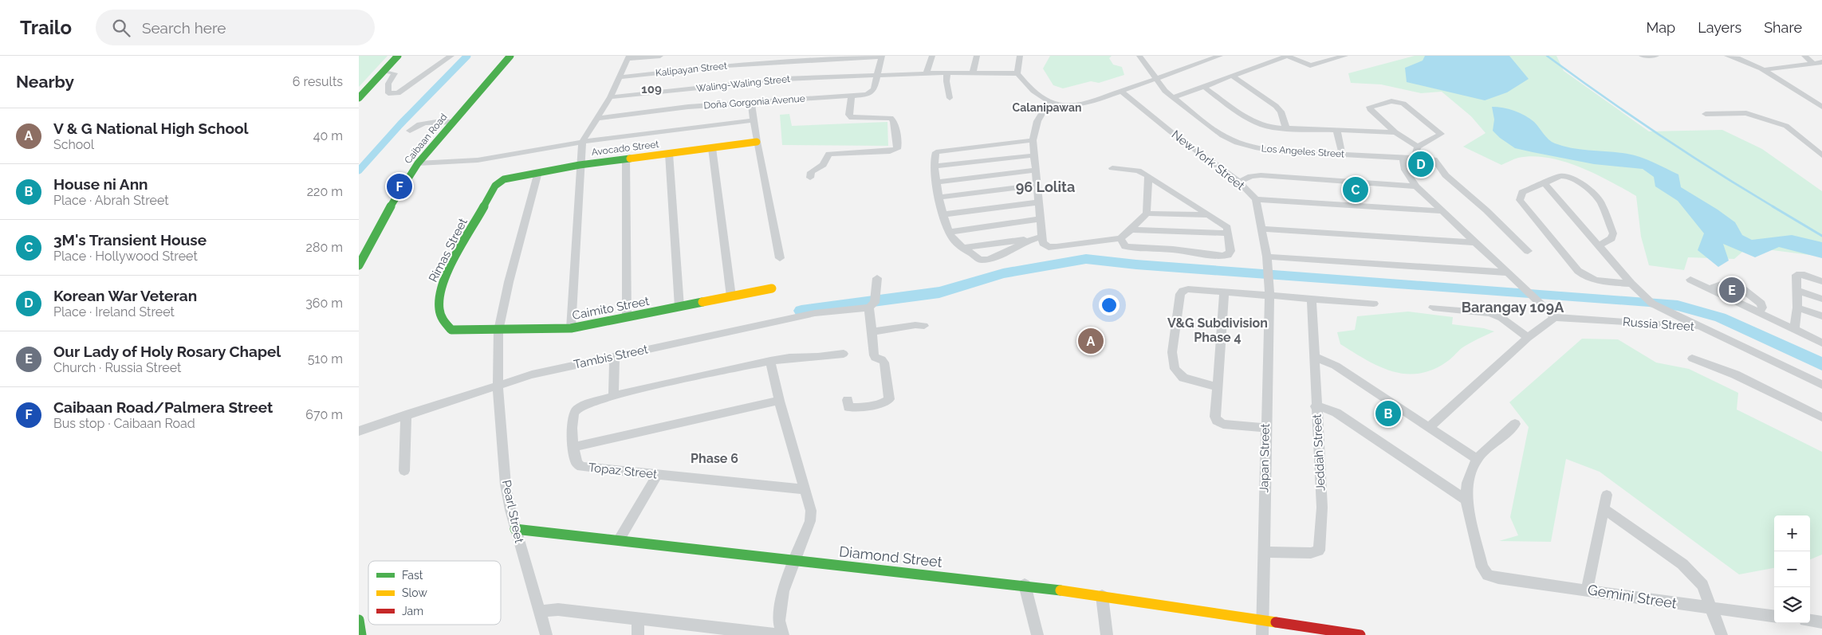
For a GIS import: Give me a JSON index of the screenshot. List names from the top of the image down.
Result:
{
  "streets": {
    "main road": [
      "Caibaan Road",
      "Avocado Street",
      "Rimas Street",
      "Caimito Street",
      "Diamond Street"
    ],
    "street": [
      "Kalipayan Street",
      "Waling-Waling Street",
      "Doña Gorgonia Avenue",
      "Los Angeles Street",
      "New York Street",
      "Russia Street",
      "Tambis Street",
      "Jeddah Street",
      "Japan Street",
      "Topaz Street",
      "Pearl Street",
      "Gemini Street"
    ]
  },
  "crossings": [
    ["Kalipayan Street", "Doña Gorgonia Avenue"],
    ["Waling-Waling Street", "Doña Gorgonia Avenue"],
    ["Avocado Street", "Rimas Street"],
    ["Avocado Street", "Pearl Street"],
    ["New York Street", "Japan Street"],
    ["Rimas Street", "Caimito Street"],
    ["Caimito Street", "Pearl Street"],
    ["Tambis Street", "Pearl Street"],
    ["Jeddah Street", "Japan Street"],
    ["Japan Street", "Diamond Street"],
    ["Pearl Street", "Diamond Street"]
  ],
  "districts": [
    "109",
    "Calanipawan",
    "96 Lolita",
    "Barangay 109A",
    "V&G Subdivision Phase 4",
    "Phase 6"
  ],
  "legend": ["Fast", "Slow", "Jam"],
  "page": {
    "header": "Trailo",
    "search": "Search here",
    "nav": ["Map", "Layers", "Share"],
    "heading": ["Nearby", "6 results"],
    "list": [
      {
        "mark": "A",
        "name": "V & G National High School",
        "note": "School",
        "value": "40 m"
      },
      {
        "mark": "B",
        "name": "House ni Ann",
        "note": "Place · Abrah Street",
        "value": "220 m"
      },
      {
        "mark": "C",
        "name": "3M's Transient House",
        "note": "Place · Hollywood Street",
        "value": "280 m"
      },
      {
        "mark": "D",
        "name": "Korean War Veteran",
        "note": "Place · Ireland Street",
        "value": "360 m"
      },
      {
        "mark": "E",
        "name": "Our Lady of Holy Rosary Chapel",
        "note": "Church · Russia Street",
        "value": "510 m"
      },
      {
        "mark": "F",
        "name": "Caibaan Road/Palmera Street",
        "note": "Bus stop · Caibaan Road",
        "value": "670 m"
      }
    ],
    "pins": [
      "D",
      "F",
      "C",
      "E",
      "A",
      "B"
    ],
    "map_buttons": ["+", "−"]
  }
}
